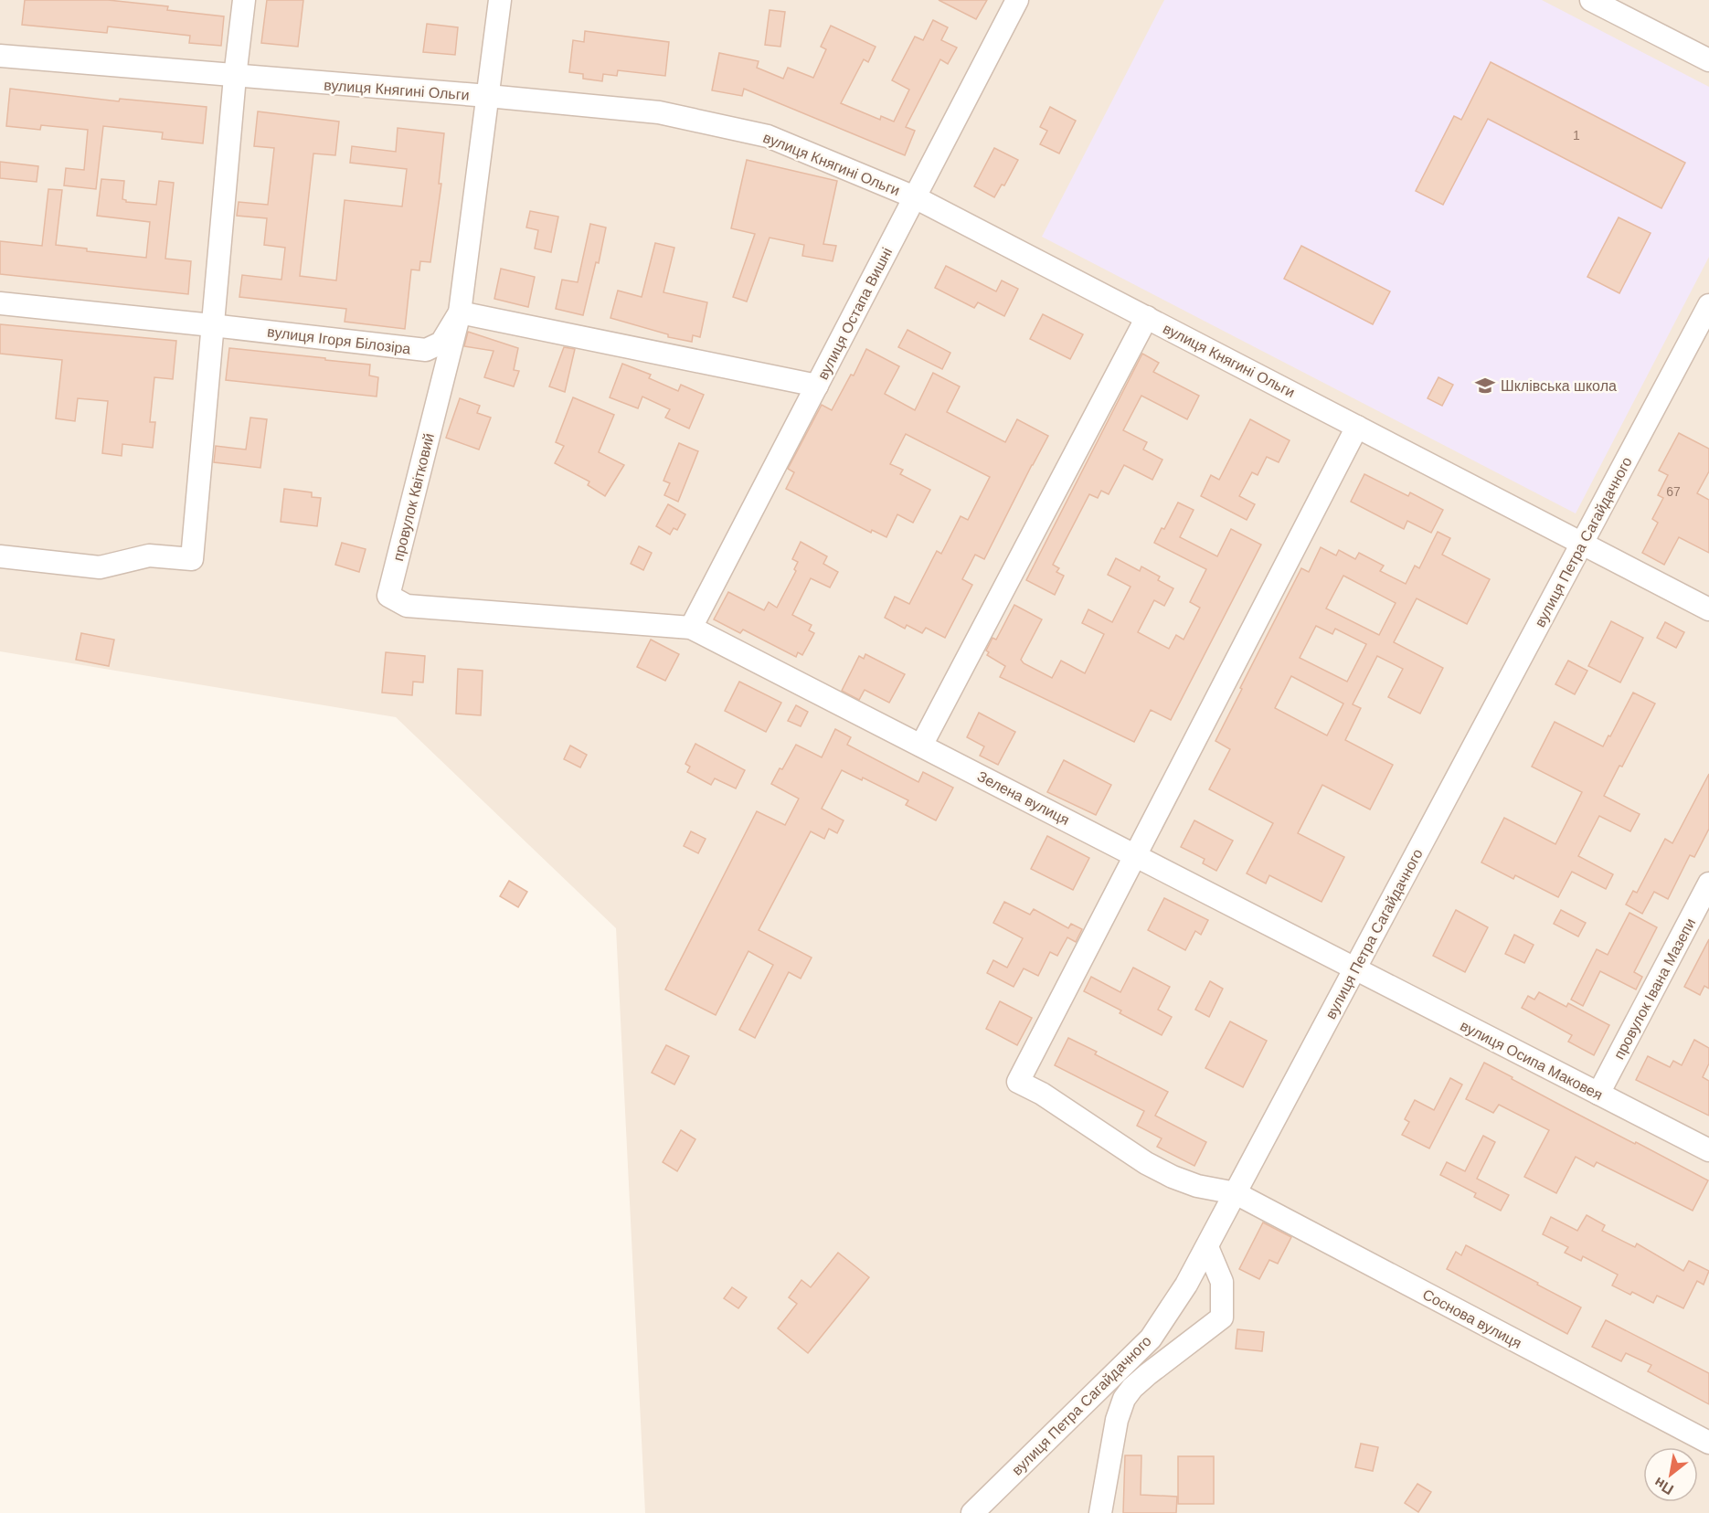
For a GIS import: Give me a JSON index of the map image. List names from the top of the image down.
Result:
{
  "streets": {
    "street": [
      "вулиця Княгині Ольги",
      "вулиця Остапа Вишні",
      "вулиця Ігоря Білозіра",
      "провулок Квітковий",
      "вулиця Петра Сагайдачного",
      "Зелена вулиця",
      "провулок Івана Мазепи",
      "вулиця Осипа Маковея",
      "Соснова вулиця"
    ]
  },
  "crossings": [
    ["вулиця Княгині Ольги", "вулиця Остапа Вишні"],
    ["вулиця Княгині Ольги", "провулок Квітковий"],
    ["вулиця Княгині Ольги", "вулиця Петра Сагайдачного"],
    ["вулиця Остапа Вишні", "провулок Квітковий"],
    ["вулиця Остапа Вишні", "Зелена вулиця"],
    ["вулиця Ігоря Білозіра", "провулок Квітковий"],
    ["провулок Квітковий", "Зелена вулиця"],
    ["вулиця Петра Сагайдачного", "Зелена вулиця"],
    ["вулиця Петра Сагайдачного", "вулиця Осипа Маковея"],
    ["вулиця Петра Сагайдачного", "Соснова вулиця"],
    ["Зелена вулиця", "вулиця Осипа Маковея"],
    ["Зелена вулиця", "Соснова вулиця"],
    ["провулок Івана Мазепи", "вулиця Осипа Маковея"]
  ],
  "places": {
    "school or university": ["Шклівська школа"]
  },
  "house_numbers": ["1", "67"],
  "north": "bottom left"
}
